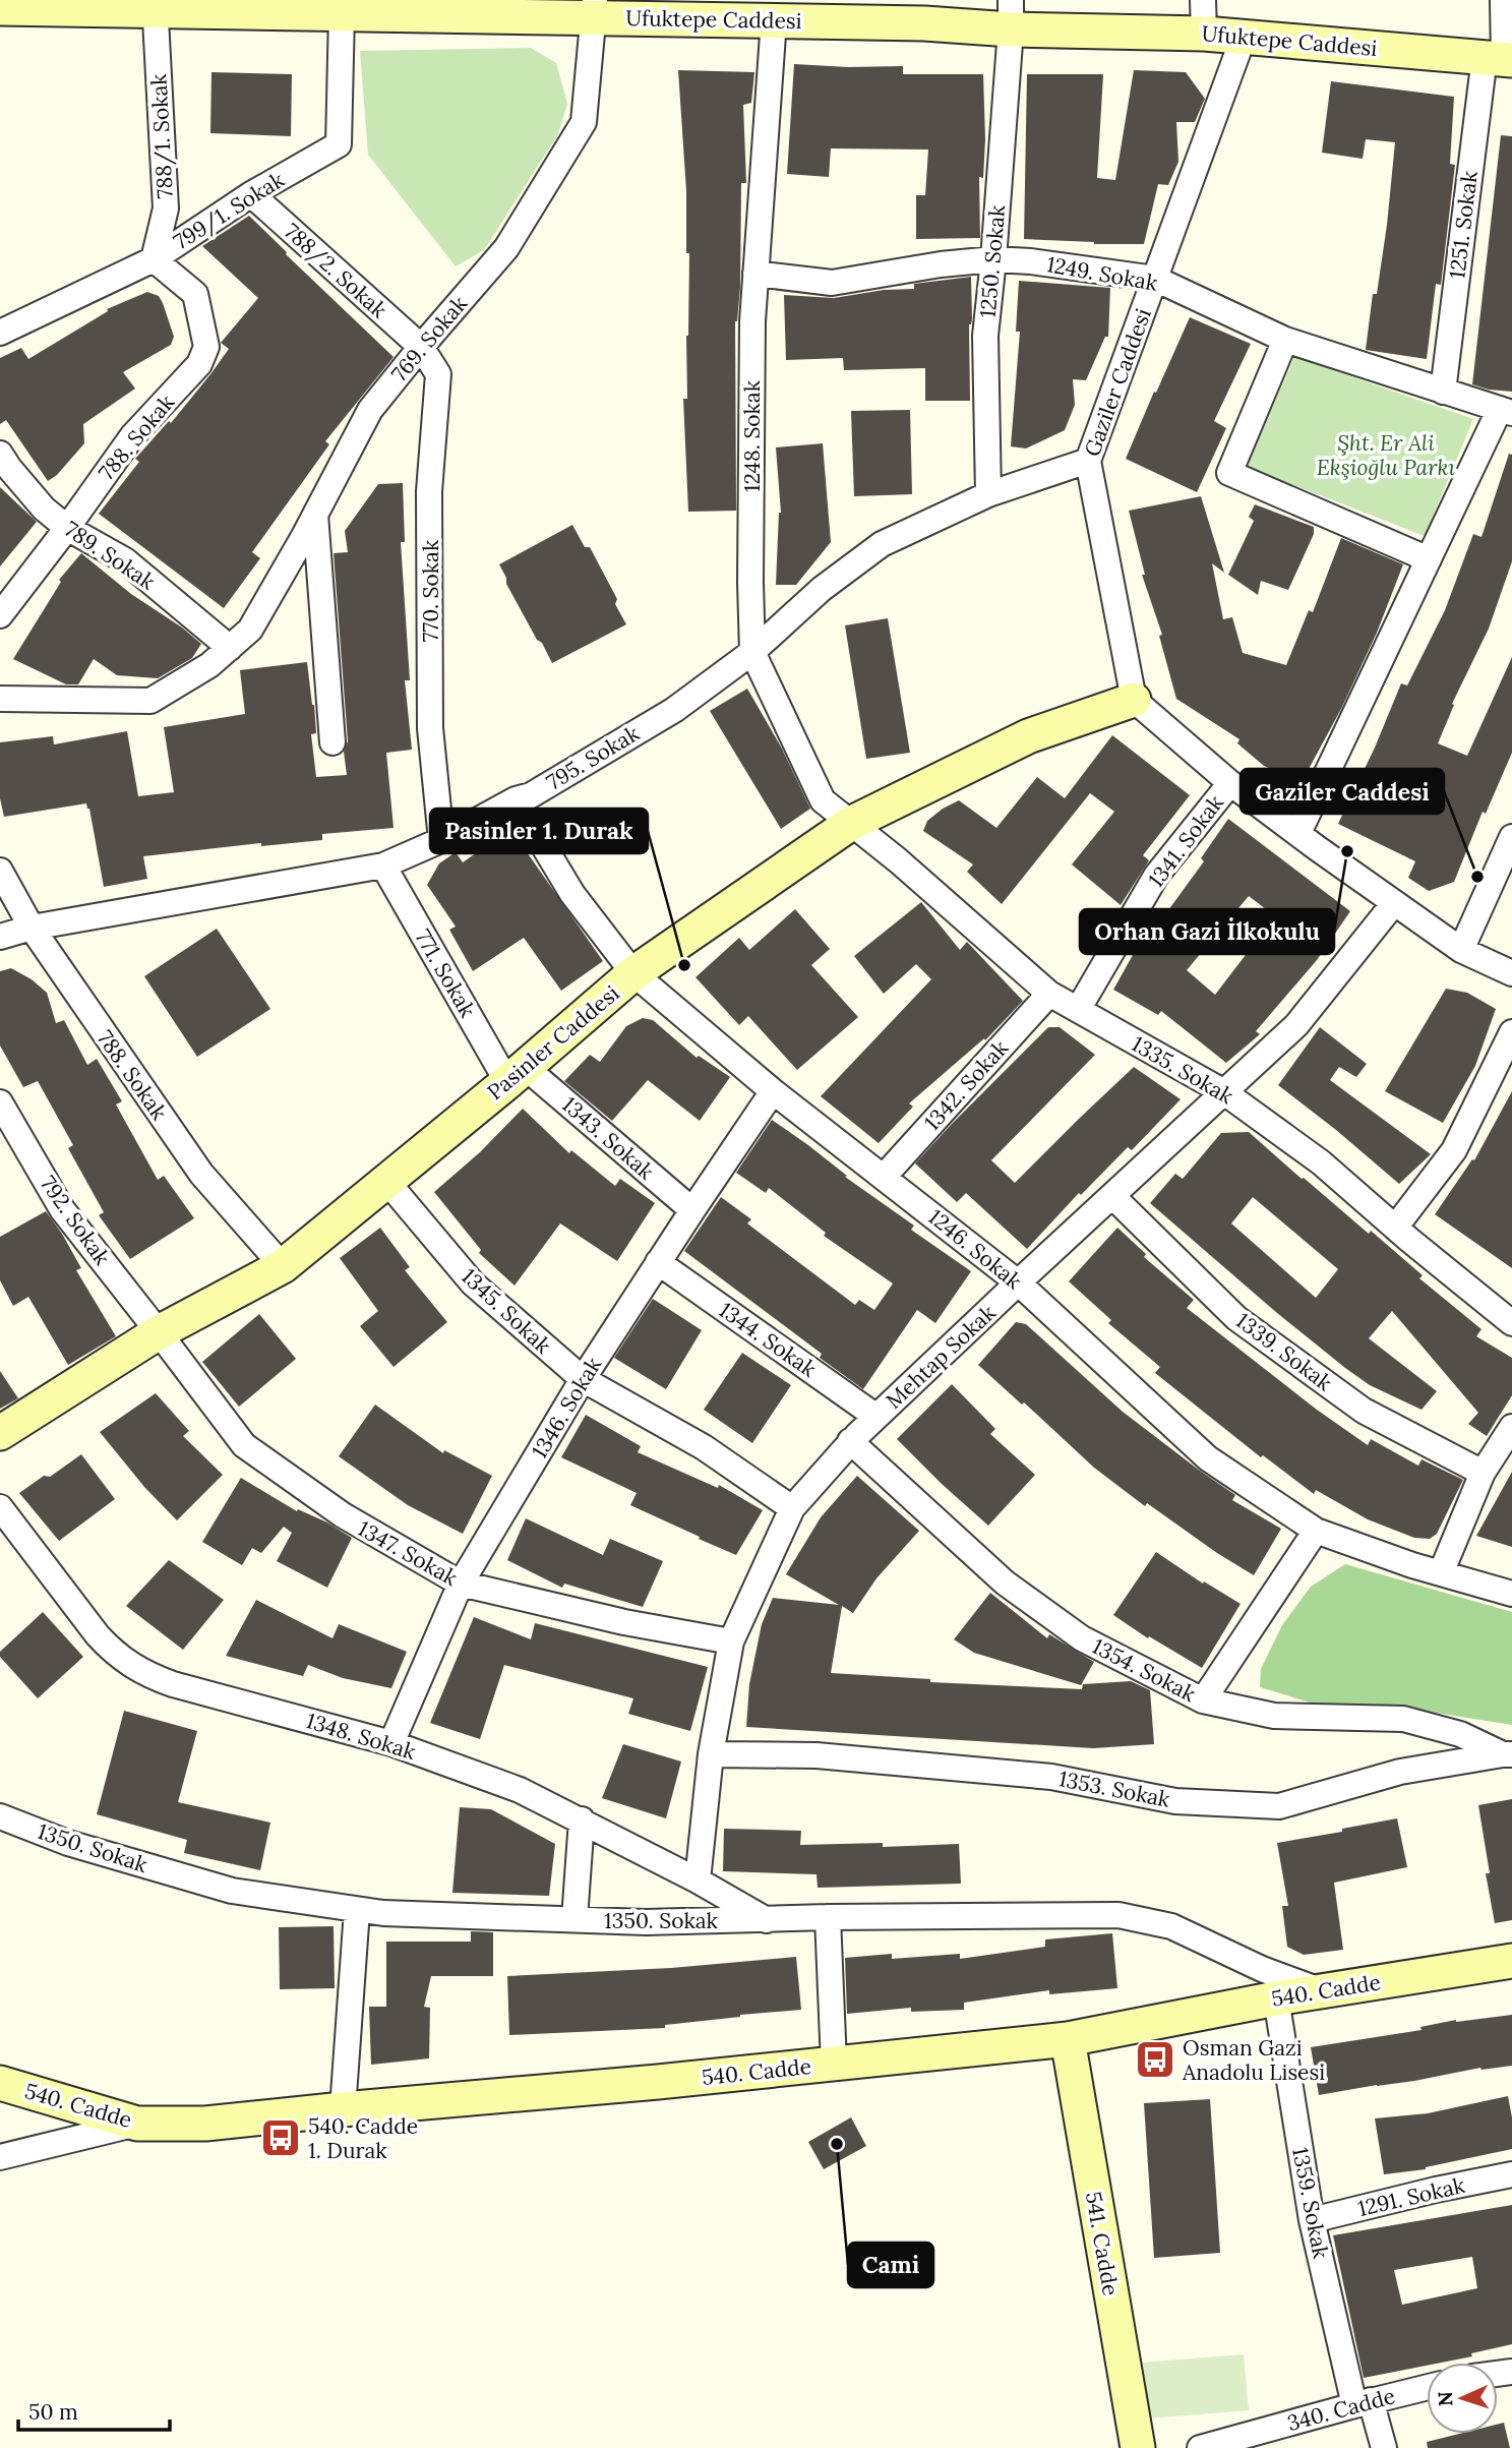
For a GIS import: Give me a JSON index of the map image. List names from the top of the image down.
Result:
{
  "streets": {
    "street": [
      "Ufuktepe Caddesi",
      "788/1. Sokak",
      "799/1. Sokak",
      "1251. Sokak",
      "1250. Sokak",
      "788/2. Sokak",
      "1249. Sokak",
      "769. Sokak",
      "Gaziler Caddesi",
      "1248. Sokak",
      "788. Sokak",
      "789. Sokak",
      "770. Sokak",
      "795. Sokak",
      "1341. Sokak",
      "771. Sokak",
      "Pasinler Caddesi",
      "1335. Sokak",
      "1342. Sokak",
      "1343. Sokak",
      "792. Sokak",
      "1246. Sokak",
      "1345. Sokak",
      "1344. Sokak",
      "1339. Sokak",
      "Mehtap Sokak",
      "1346. Sokak",
      "1347. Sokak",
      "1354. Sokak",
      "1348. Sokak",
      "1353. Sokak",
      "1350. Sokak",
      "540. Cadde",
      "1291. Sokak",
      "1359. Sokak",
      "541. Cadde",
      "340. Cadde"
    ]
  },
  "crossings": [
    ["Ufuktepe Caddesi", "788/1. Sokak"],
    ["Ufuktepe Caddesi", "799/1. Sokak"],
    ["Ufuktepe Caddesi", "1251. Sokak"],
    ["Ufuktepe Caddesi", "1250. Sokak"],
    ["Ufuktepe Caddesi", "769. Sokak"],
    ["Ufuktepe Caddesi", "Gaziler Caddesi"],
    ["Ufuktepe Caddesi", "1248. Sokak"],
    ["788/1. Sokak", "799/1. Sokak"],
    ["788/1. Sokak", "788. Sokak"],
    ["799/1. Sokak", "788/2. Sokak"],
    ["799/1. Sokak", "788. Sokak"],
    ["1251. Sokak", "1249. Sokak"],
    ["1250. Sokak", "1249. Sokak"],
    ["1250. Sokak", "795. Sokak"],
    ["788/2. Sokak", "769. Sokak"],
    ["788/2. Sokak", "770. Sokak"],
    ["1249. Sokak", "Gaziler Caddesi"],
    ["1249. Sokak", "1248. Sokak"],
    ["769. Sokak", "789. Sokak"],
    ["769. Sokak", "770. Sokak"],
    ["Gaziler Caddesi", "795. Sokak"],
    ["Gaziler Caddesi", "Pasinler Caddesi"],
    ["1248. Sokak", "795. Sokak"],
    ["1248. Sokak", "Pasinler Caddesi"],
    ["1248. Sokak", "1335. Sokak"],
    ["788. Sokak", "789. Sokak"],
    ["788. Sokak", "795. Sokak"],
    ["788. Sokak", "Pasinler Caddesi"],
    ["770. Sokak", "795. Sokak"],
    ["795. Sokak", "771. Sokak"],
    ["795. Sokak", "1246. Sokak"],
    ["1341. Sokak", "1335. Sokak"],
    ["771. Sokak", "Pasinler Caddesi"],
    ["771. Sokak", "1343. Sokak"],
    ["Pasinler Caddesi", "1335. Sokak"],
    ["Pasinler Caddesi", "1343. Sokak"],
    ["Pasinler Caddesi", "792. Sokak"],
    ["Pasinler Caddesi", "1246. Sokak"],
    ["Pasinler Caddesi", "1345. Sokak"],
    ["Pasinler Caddesi", "1347. Sokak"],
    ["1335. Sokak", "1342. Sokak"],
    ["1335. Sokak", "Mehtap Sokak"],
    ["1342. Sokak", "1246. Sokak"],
    ["1343. Sokak", "1346. Sokak"],
    ["792. Sokak", "1347. Sokak"],
    ["1246. Sokak", "Mehtap Sokak"],
    ["1246. Sokak", "1346. Sokak"],
    ["1345. Sokak", "Mehtap Sokak"],
    ["1345. Sokak", "1346. Sokak"],
    ["1344. Sokak", "Mehtap Sokak"],
    ["1344. Sokak", "1346. Sokak"],
    ["1339. Sokak", "Mehtap Sokak"],
    ["Mehtap Sokak", "1347. Sokak"],
    ["Mehtap Sokak", "1354. Sokak"],
    ["Mehtap Sokak", "1348. Sokak"],
    ["Mehtap Sokak", "1353. Sokak"],
    ["1346. Sokak", "1347. Sokak"],
    ["1346. Sokak", "1348. Sokak"],
    ["1354. Sokak", "1353. Sokak"],
    ["1348. Sokak", "1350. Sokak"],
    ["1350. Sokak", "540. Cadde"],
    ["540. Cadde", "1359. Sokak"],
    ["540. Cadde", "541. Cadde"],
    ["1291. Sokak", "1359. Sokak"],
    ["1359. Sokak", "340. Cadde"]
  ],
  "parks": ["Şht. Er Ali Ekşioğlu Parkı"],
  "places": {
    "other": [
      "Orhan Gazi İlkokulu",
      "Gaziler Caddesi",
      "Pasinler 1. Durak",
      "Cami"
    ],
    "bus stop": ["Osman Gazi Anadolu Lisesi", "540. Cadde 1. Durak"]
  },
  "scale_bar": "50 m",
  "north": "left"
}
